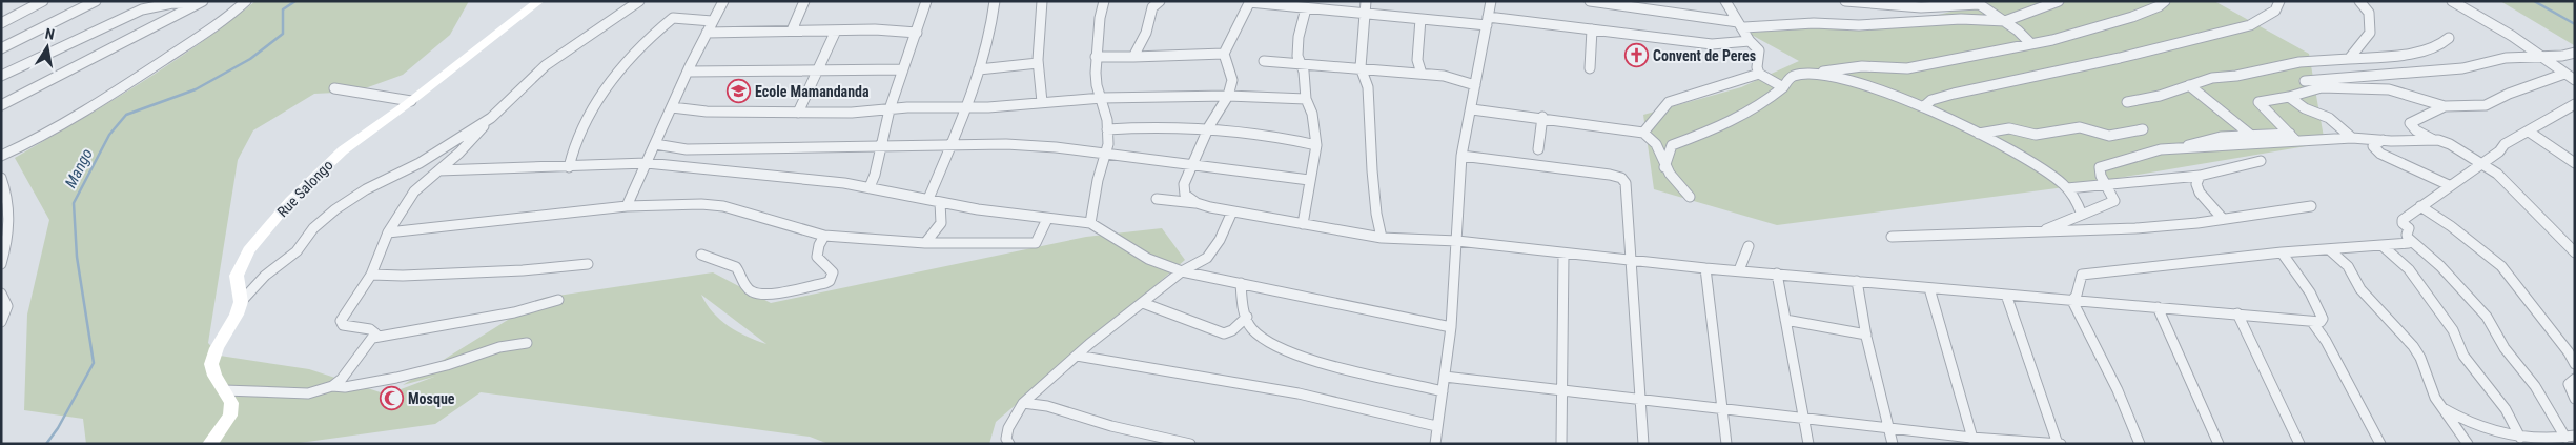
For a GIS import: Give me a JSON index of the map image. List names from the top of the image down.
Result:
{
  "streets": {
    "street": ["Rue Salongo"]
  },
  "water": ["Mango"],
  "places": {
    "church": ["Convent de Peres"],
    "school or university": ["Ecole Mamandanda"],
    "mosque": ["Mosque"]
  },
  "north": "top"
}
